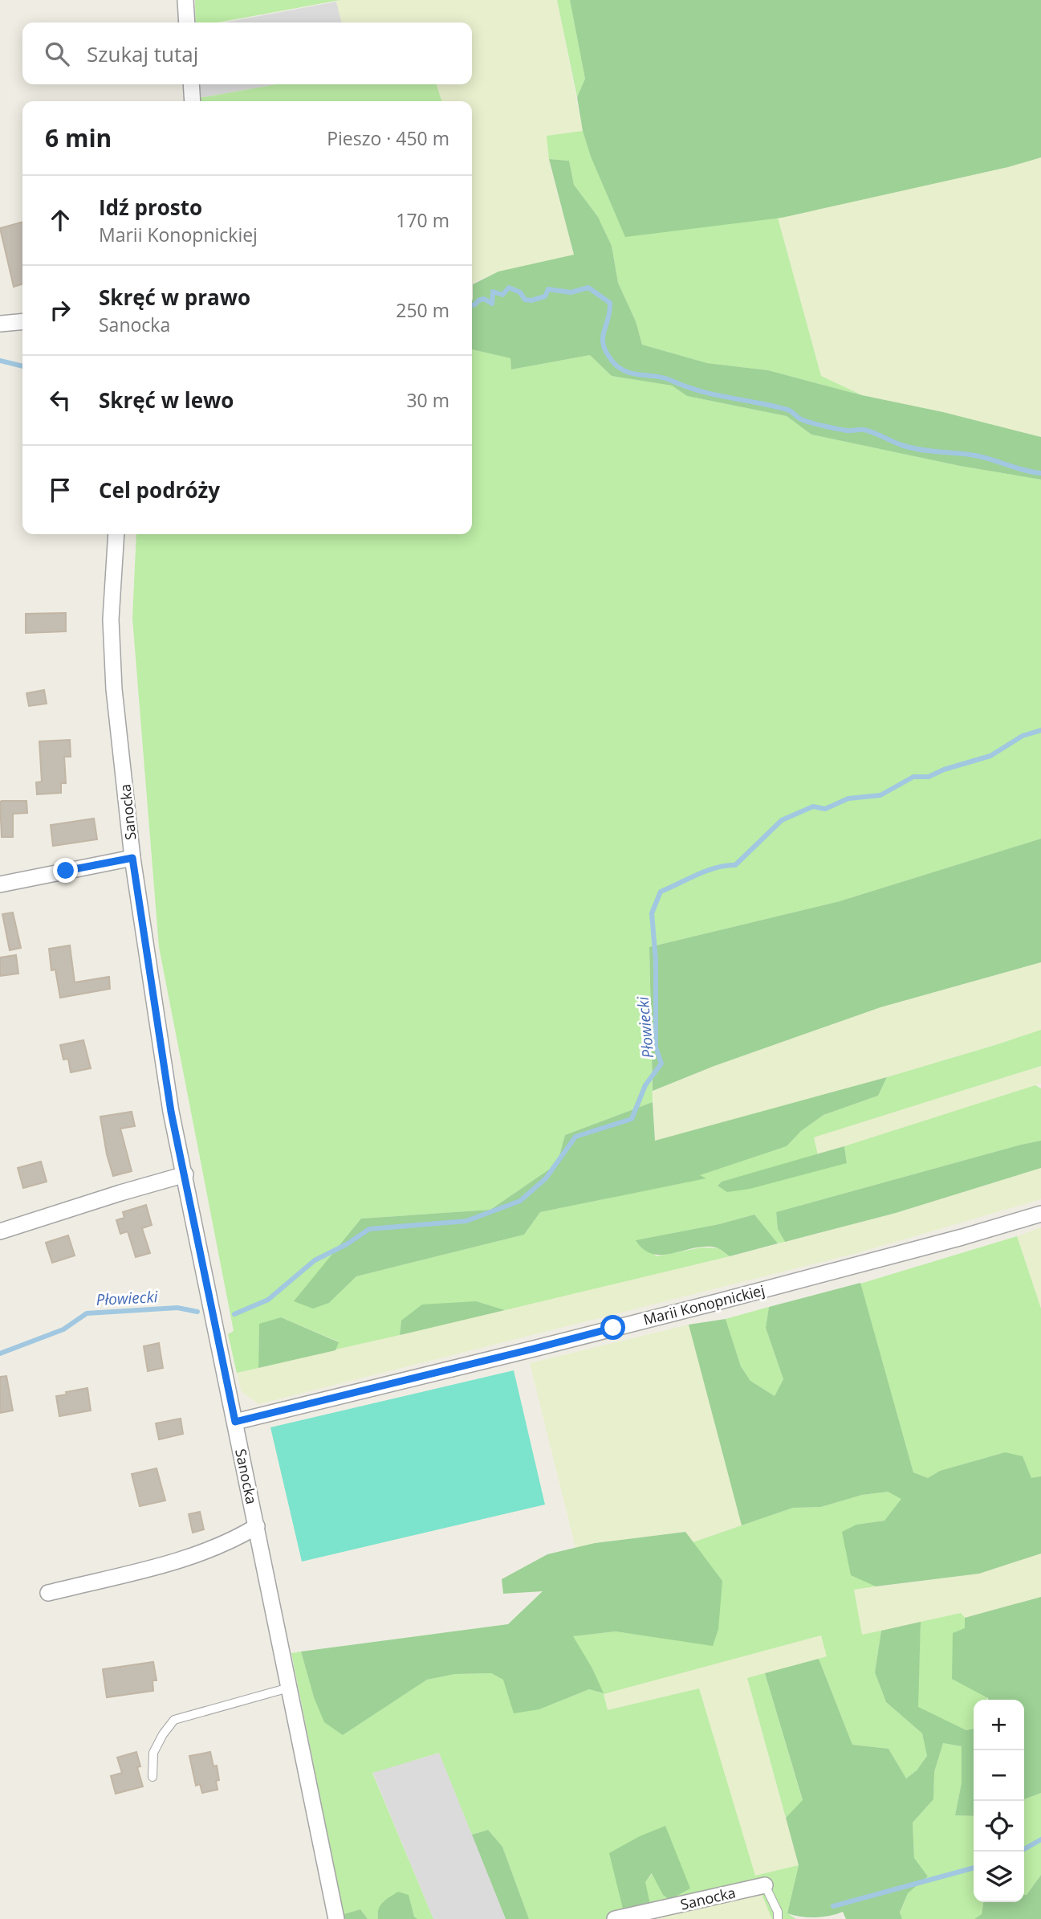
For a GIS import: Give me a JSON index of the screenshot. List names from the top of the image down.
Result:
{
  "streets": {
    "street": ["Sanocka", "Marii Konopnickiej"]
  },
  "crossings": [
    ["Sanocka", "Marii Konopnickiej"]
  ],
  "water": ["Płowiecki"],
  "page": {
    "search": "Szukaj tutaj",
    "heading": ["6 min", "Pieszo · 450 m"],
    "list": [
      ["Idź prosto", "Marii Konopnickiej", "170 m"],
      ["Skręć w prawo", "Sanocka", "250 m"],
      ["Skręć w lewo", "30 m"],
      "Cel podróży"
    ],
    "map_buttons": ["+", "−"]
  }
}
